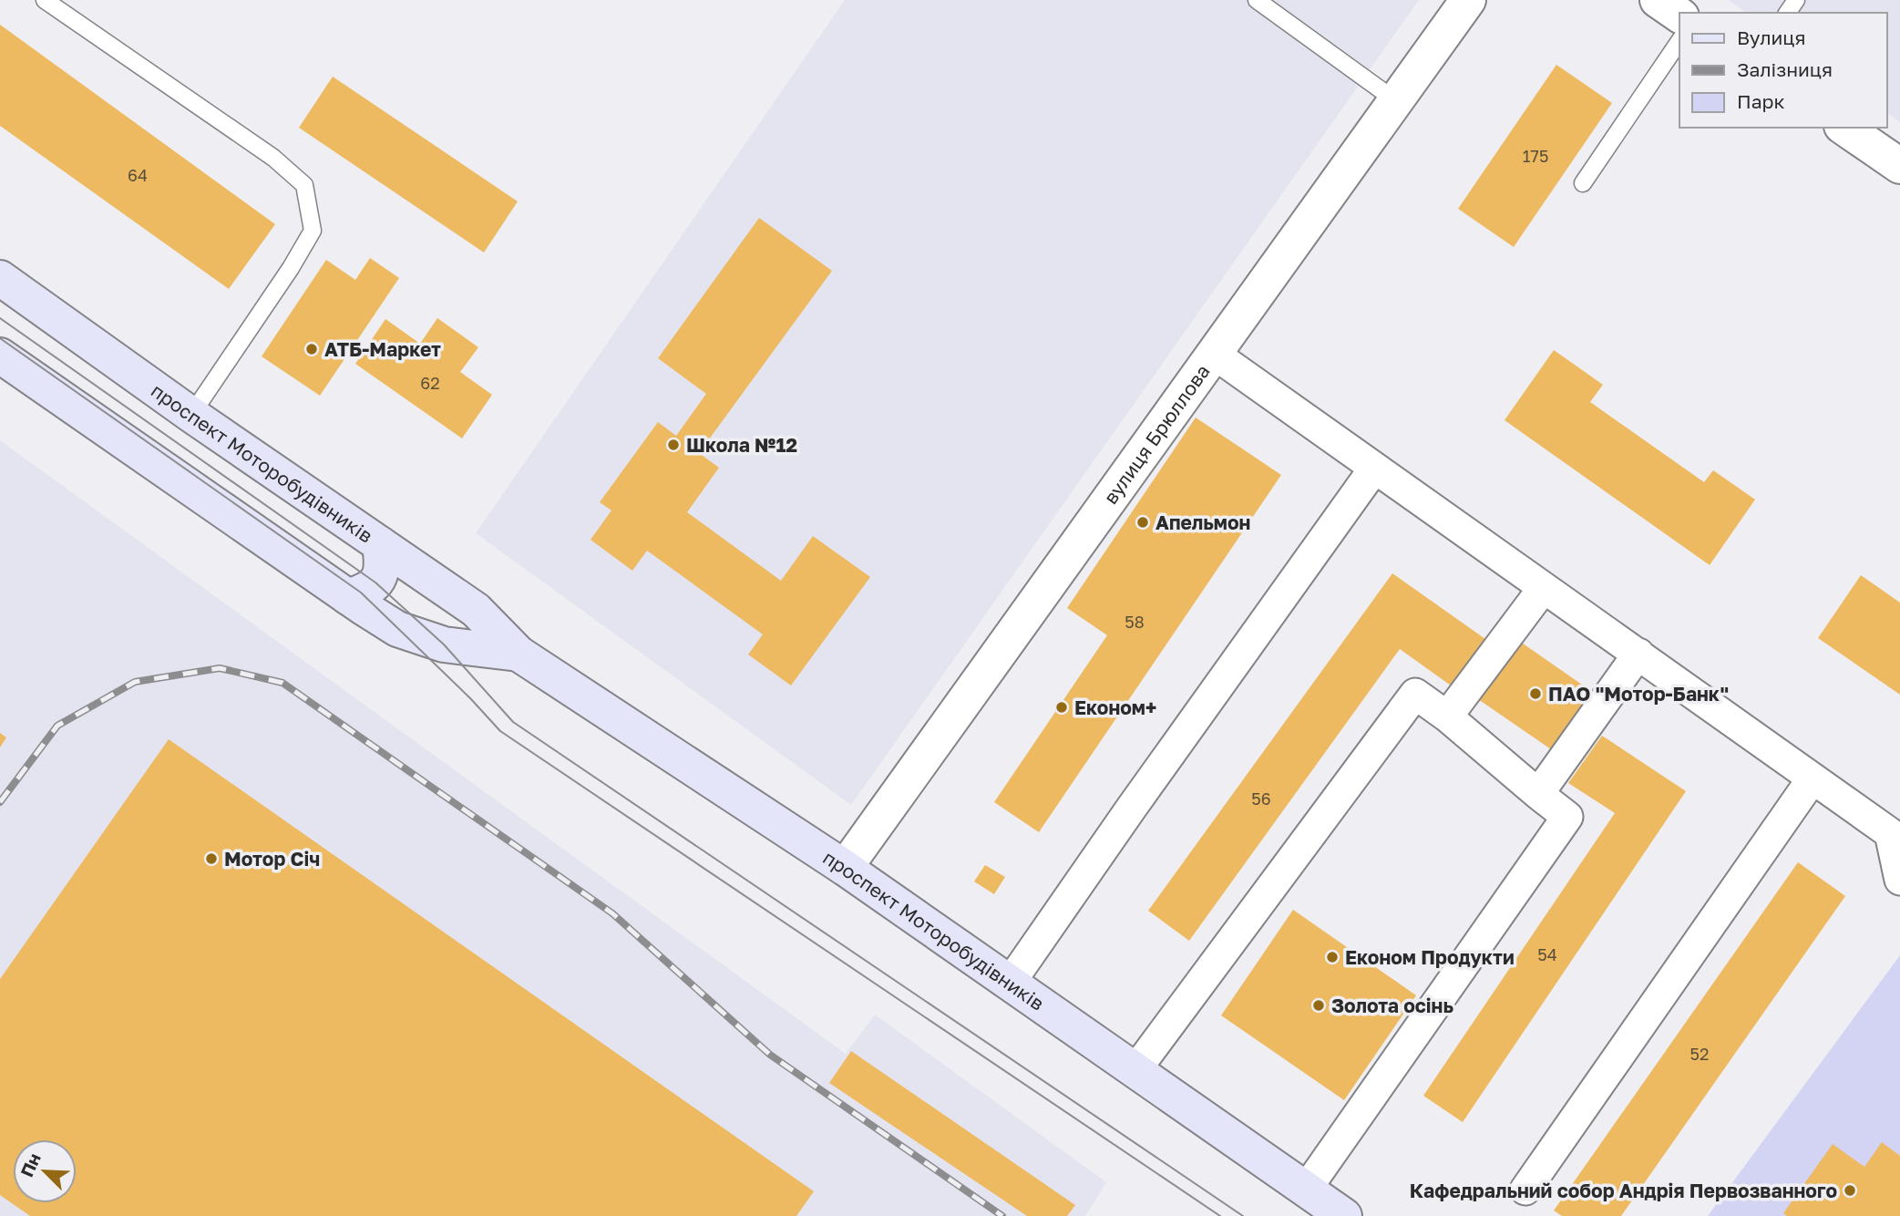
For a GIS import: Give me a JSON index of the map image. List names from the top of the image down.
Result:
{
  "streets": {
    "main road": ["проспект Моторобудівників"],
    "street": ["вулиця Брюллова"]
  },
  "crossings": [
    ["вулиця Брюллова", "проспект Моторобудівників"]
  ],
  "places": [
    "АТБ-Маркет",
    "Школа №12",
    "Апельмон",
    "ПАО \"Мотор-Банк\"",
    "Економ+",
    "Мотор Січ",
    "Економ Продукти",
    "Золота осінь",
    "Кафедральний собор Андрія Первозванного"
  ],
  "house_numbers": [
    "175",
    "64",
    "62",
    "58",
    "56",
    "54",
    "52"
  ],
  "legend": ["Вулиця", "Залізниця", "Парк"],
  "north": "top left"
}
